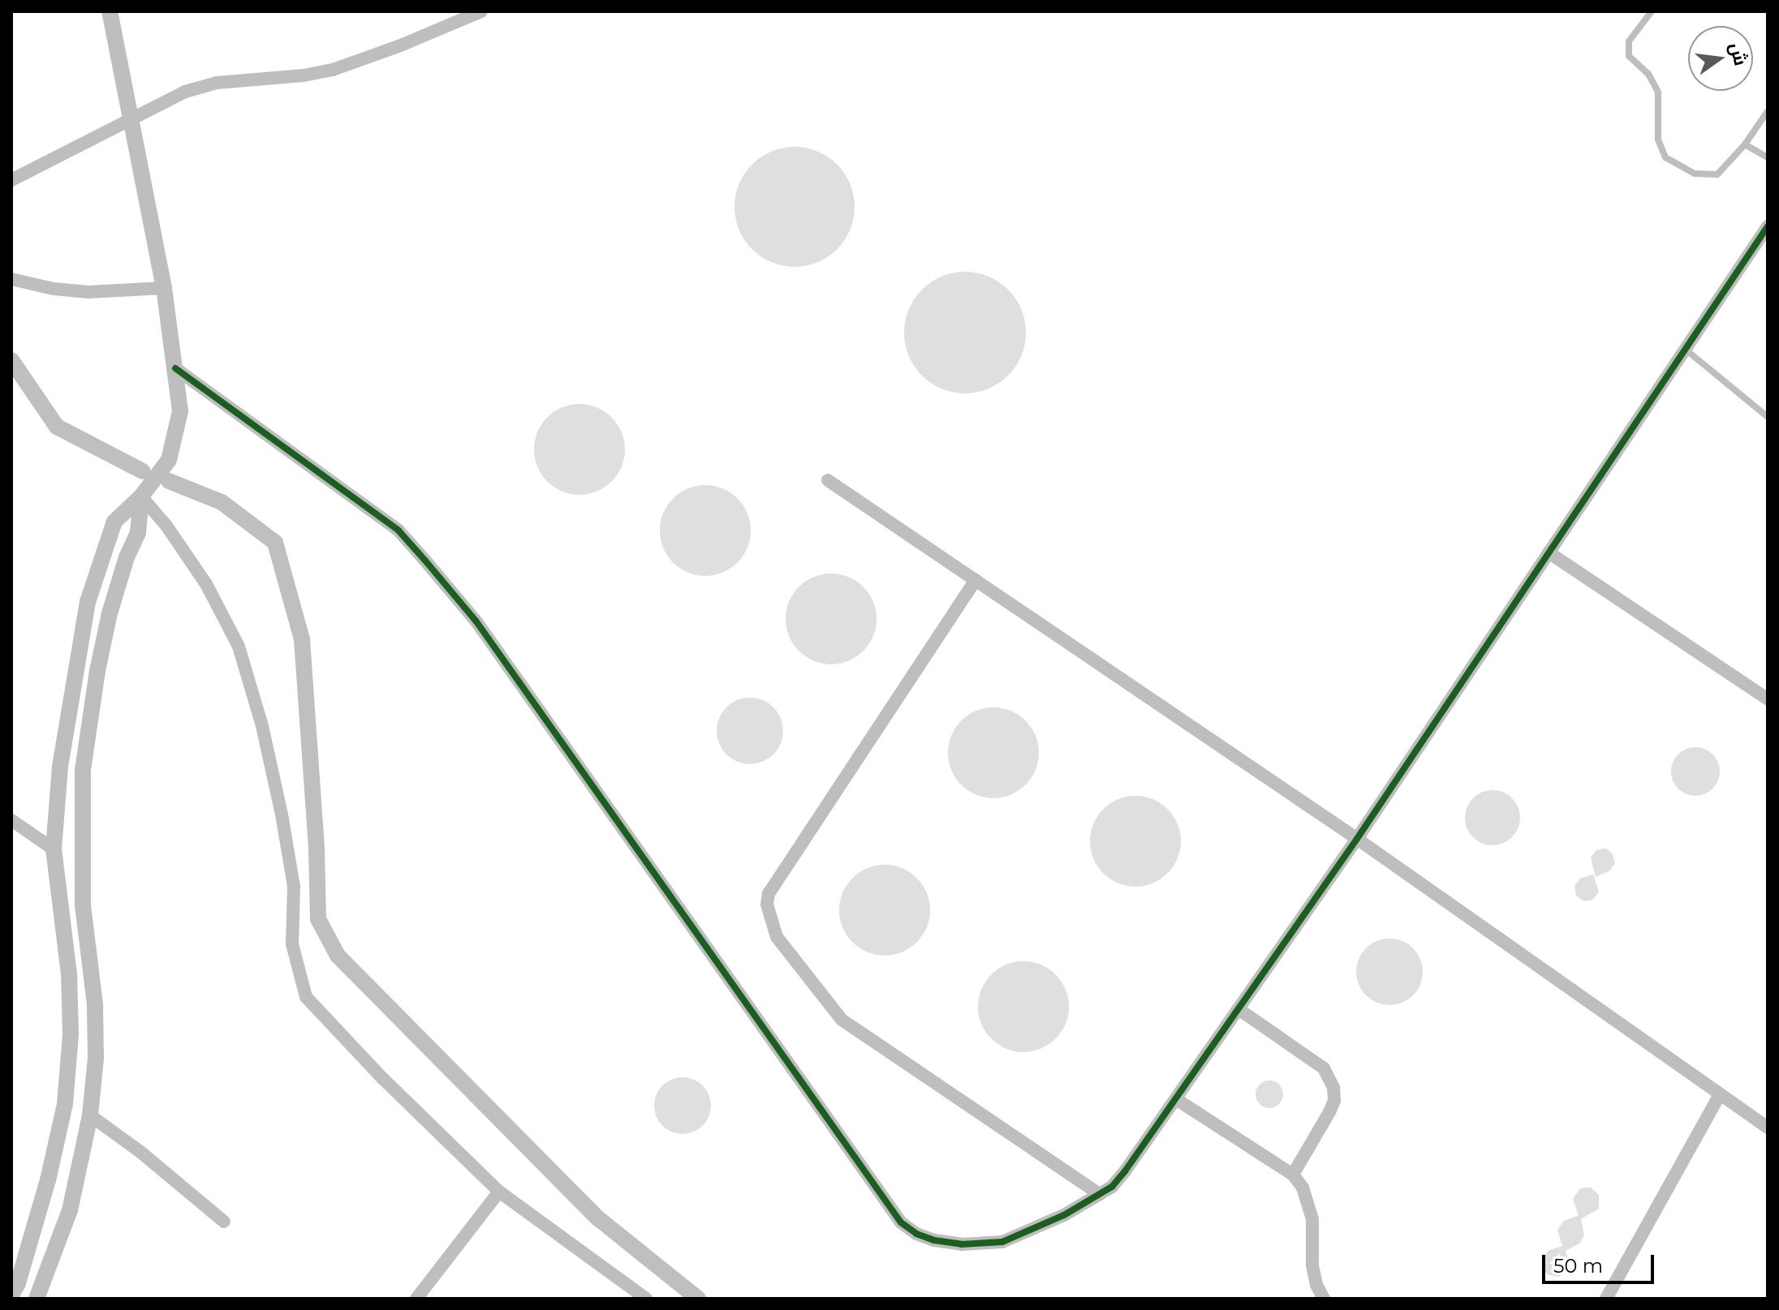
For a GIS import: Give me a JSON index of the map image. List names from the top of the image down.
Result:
{
  "scale_bar": "50 m",
  "north": "right"
}
